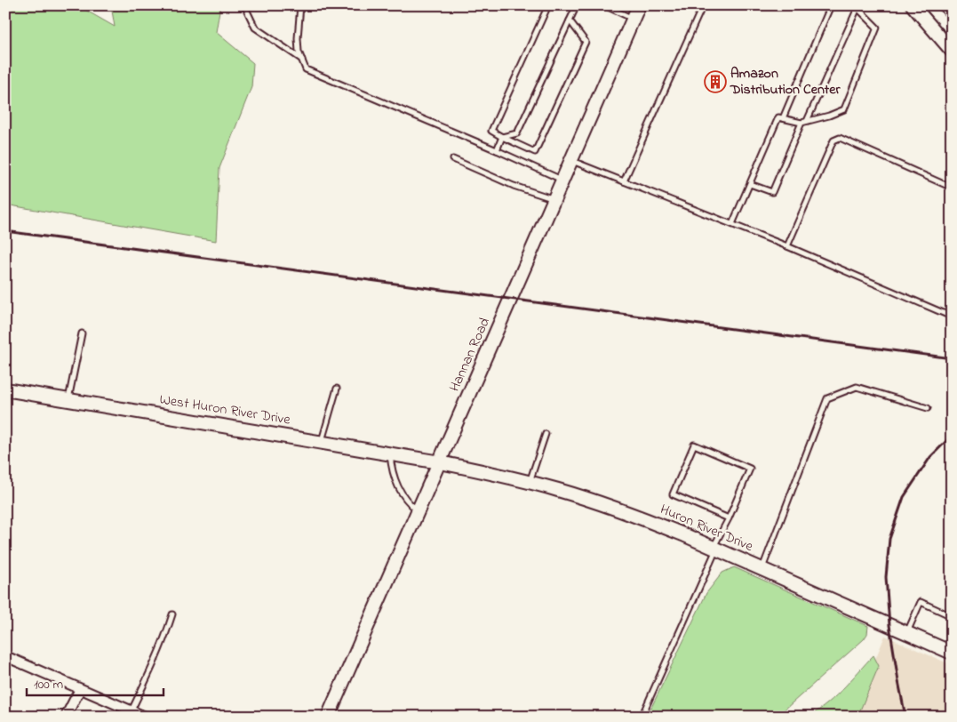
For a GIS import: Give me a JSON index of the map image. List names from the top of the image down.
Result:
{
  "streets": {
    "main road": ["Hannan Road", "West Huron River Drive", "Huron River Drive"]
  },
  "crossings": [
    ["Hannan Road", "West Huron River Drive"],
    ["Hannan Road", "Huron River Drive"],
    ["West Huron River Drive", "Huron River Drive"]
  ],
  "places": {
    "building": ["Amazon Distribution Center"]
  },
  "scale_bar": "100 m"
}
